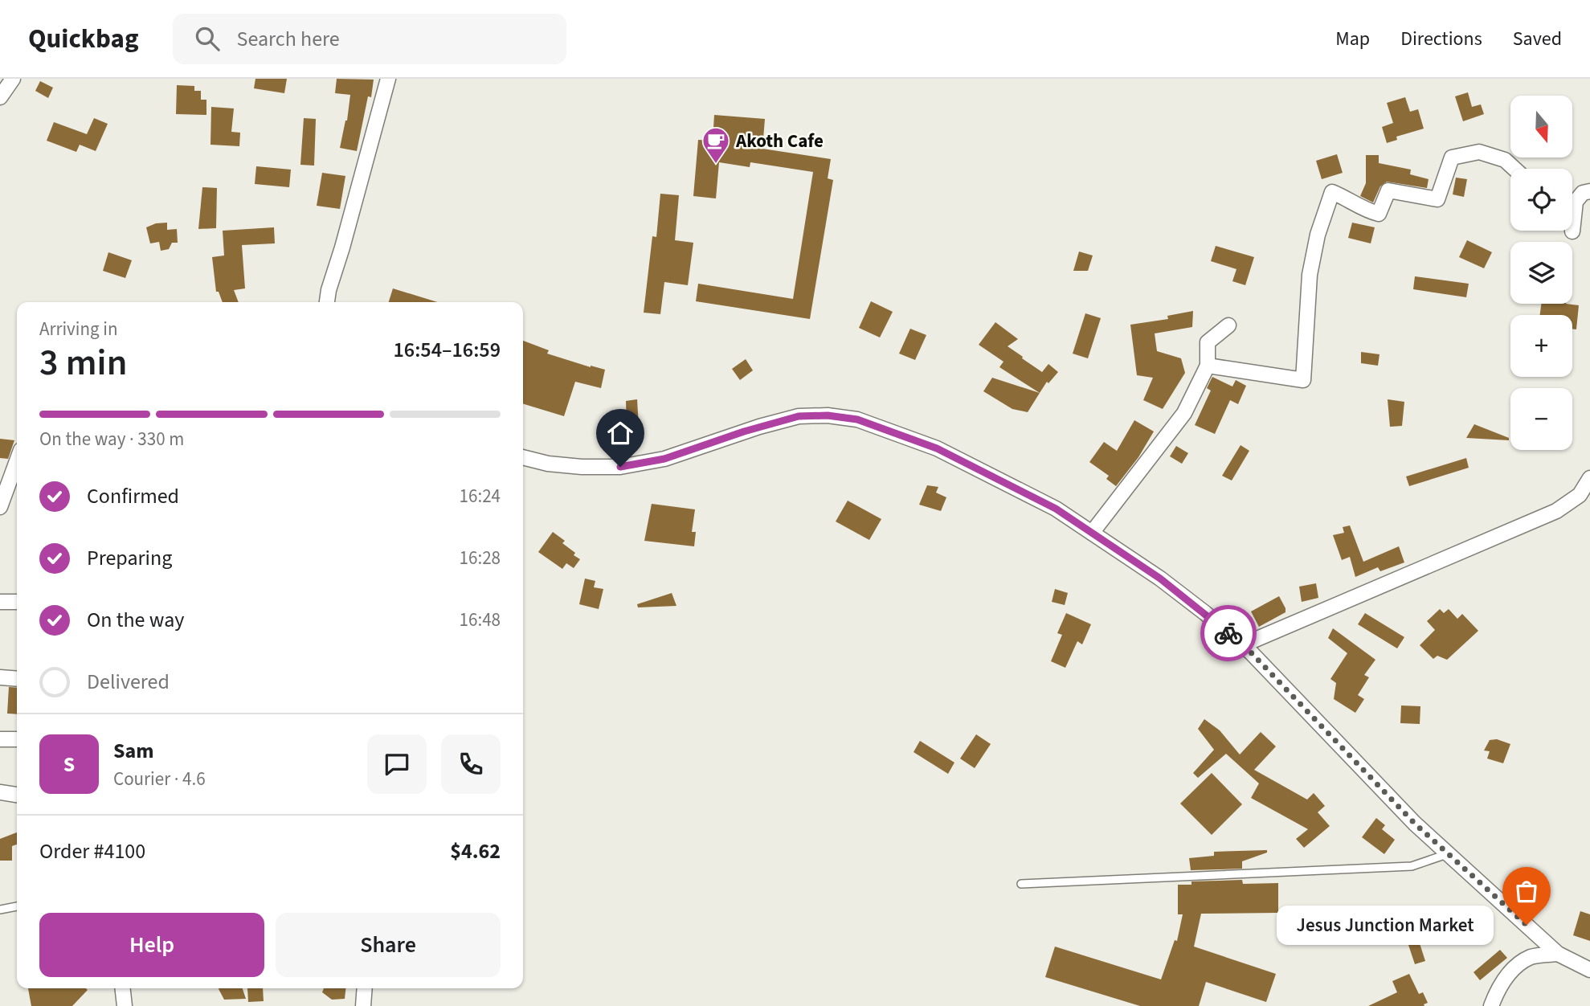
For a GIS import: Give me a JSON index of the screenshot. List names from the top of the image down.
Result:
{
  "places": {
    "cafe": ["Akoth Cafe"],
    "other": ["Jesus Junction Market"]
  },
  "north": "bottom",
  "page": {
    "header": "Quickbag",
    "search": "Search here",
    "nav": ["Map", "Directions", "Saved"],
    "map_buttons": ["+", "−"],
    "heading": ["3 min", "Arriving in", "16:54–16:59"],
    "panel": [
      "Sam",
      "Courier · 4.6",
      "Order #4100",
      "$4.62"
    ],
    "bar": "On the way · 330 m",
    "list": [
      ["Confirmed", "16:24"],
      ["Preparing", "16:28"],
      ["On the way", "16:48"],
      "Delivered"
    ],
    "round": "S",
    "buttons": ["Help", "Share"],
    "bubble": "Jesus Junction Market"
  }
}
